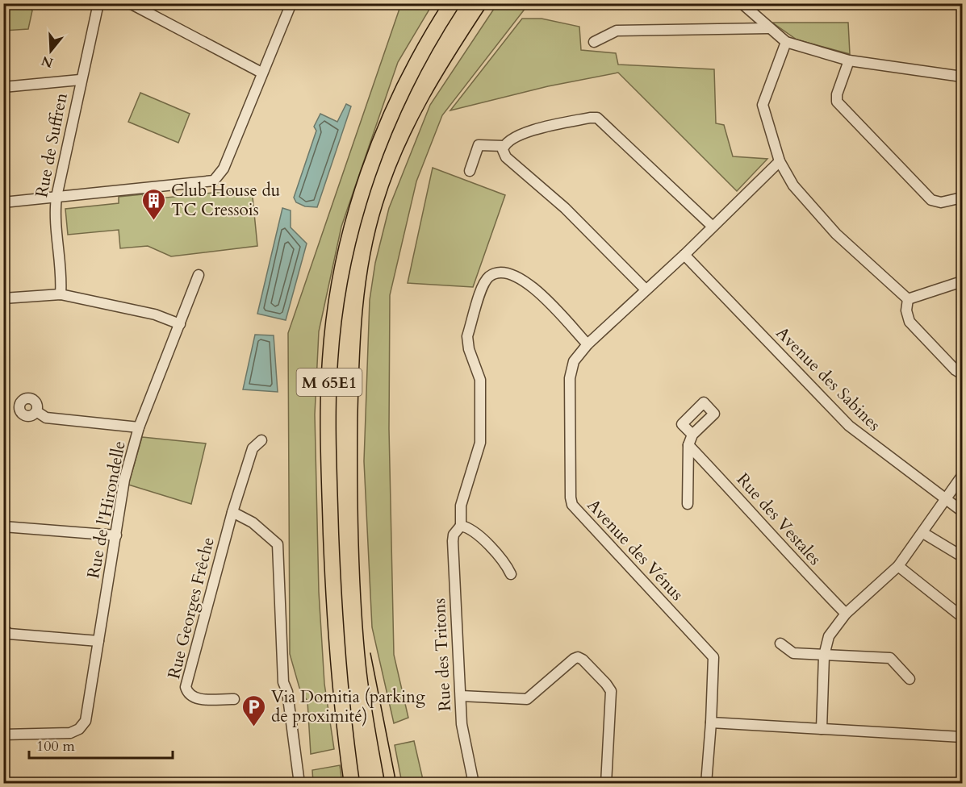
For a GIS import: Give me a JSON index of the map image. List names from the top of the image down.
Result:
{
  "streets": {
    "main road": ["M 65E1"],
    "street": [
      "Rue de Suffren",
      "Avenue des Sabines",
      "Rue de l'Hirondelle",
      "Rue des Vestales",
      "Avenue des Vénus",
      "Rue Georges Frêche",
      "Rue des Tritons"
    ]
  },
  "crossings": [
    ["Avenue des Sabines", "Avenue des Vénus"],
    ["Avenue des Vénus", "Rue des Tritons"]
  ],
  "places": {
    "building": ["Club House du TC Cressois"],
    "parking": ["Via Domitia (parking de proximité)"]
  },
  "scale_bar": "100 m",
  "north": "bottom"
}
